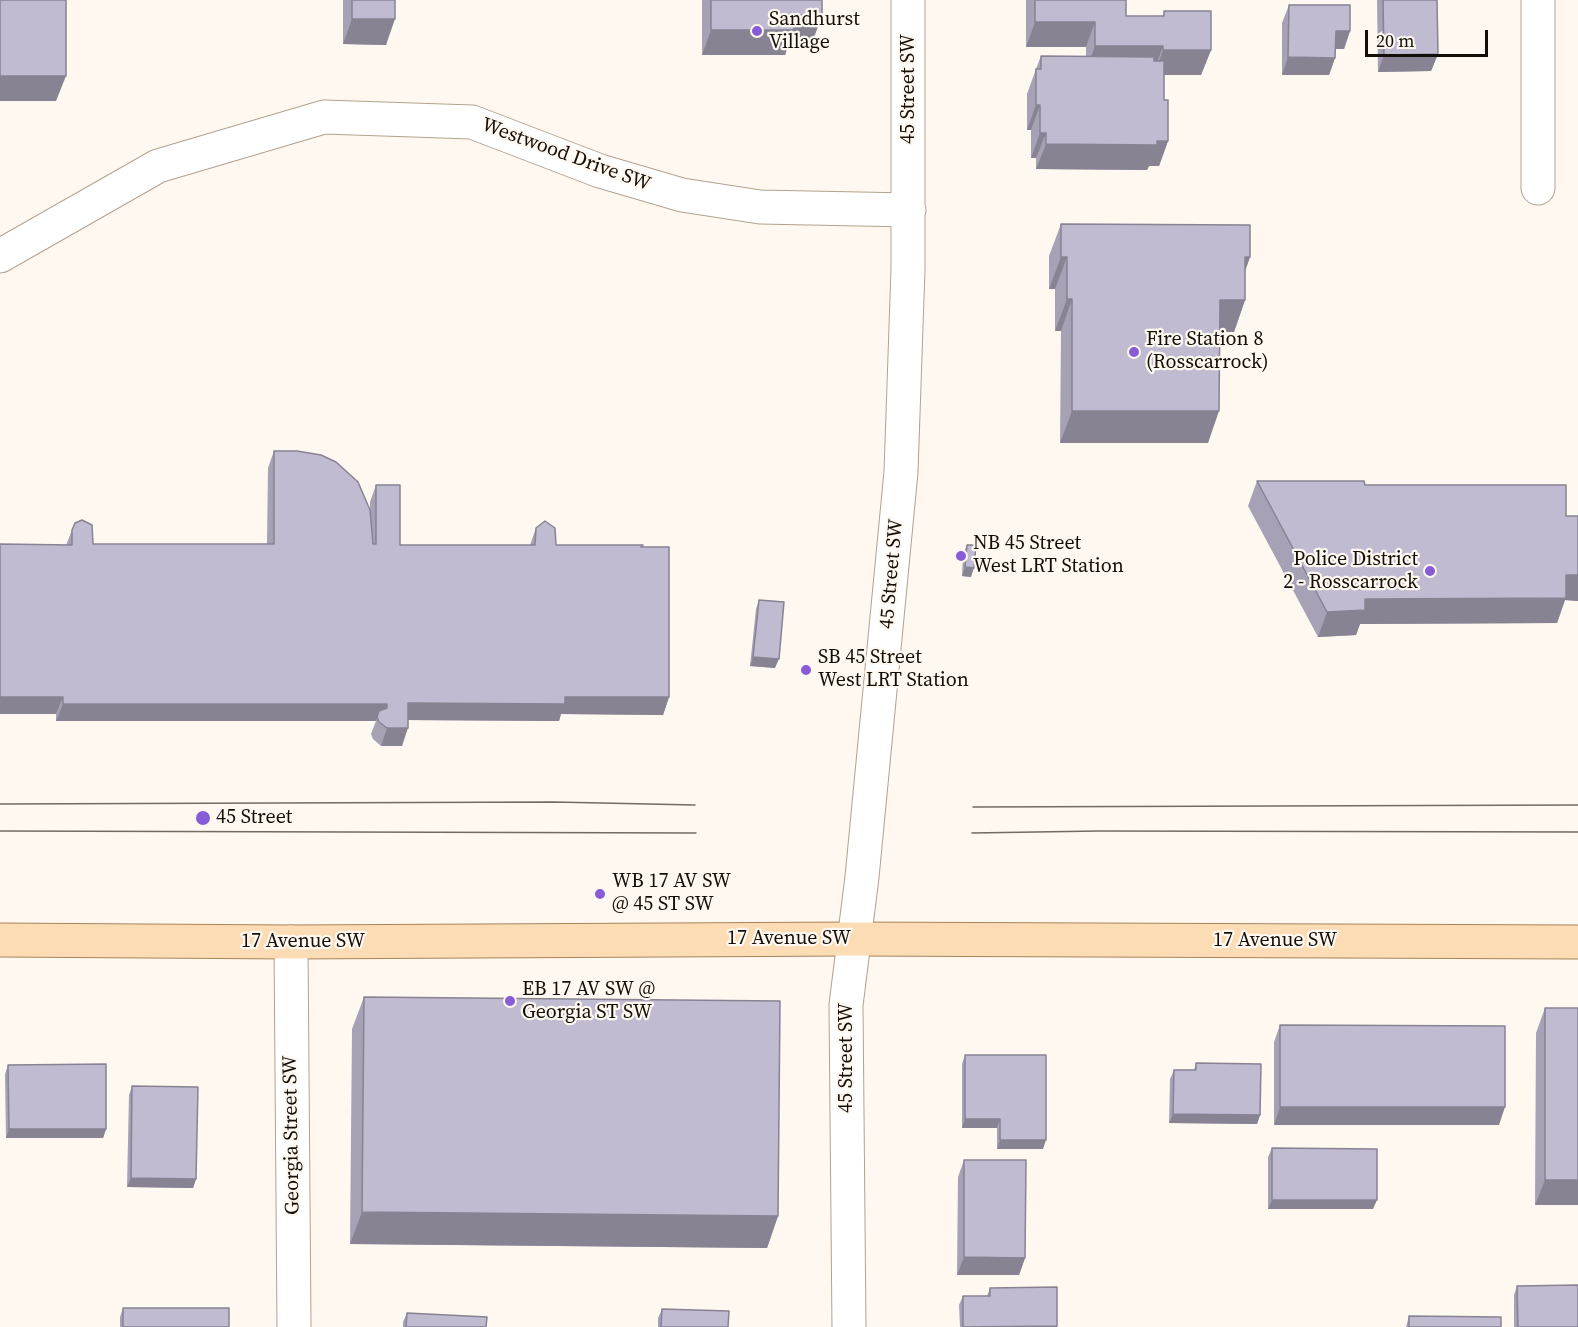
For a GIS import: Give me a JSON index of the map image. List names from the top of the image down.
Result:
{
  "streets": {
    "main road": ["17 Avenue SW"],
    "street": ["45 Street SW", "Westwood Drive SW", "Georgia Street SW"]
  },
  "crossings": [
    ["45 Street SW", "Westwood Drive SW"],
    ["45 Street SW", "17 Avenue SW"],
    ["17 Avenue SW", "Georgia Street SW"]
  ],
  "places": [
    "Sandhurst Village",
    "Fire Station 8 (Rosscarrock)",
    "NB 45 Street West LRT Station",
    "Police District 2 - Rosscarrock",
    "SB 45 Street West LRT Station",
    "45 Street",
    "WB 17 AV SW @ 45 ST SW",
    "EB 17 AV SW @ Georgia ST SW"
  ],
  "scale_bar": "20 m"
}
